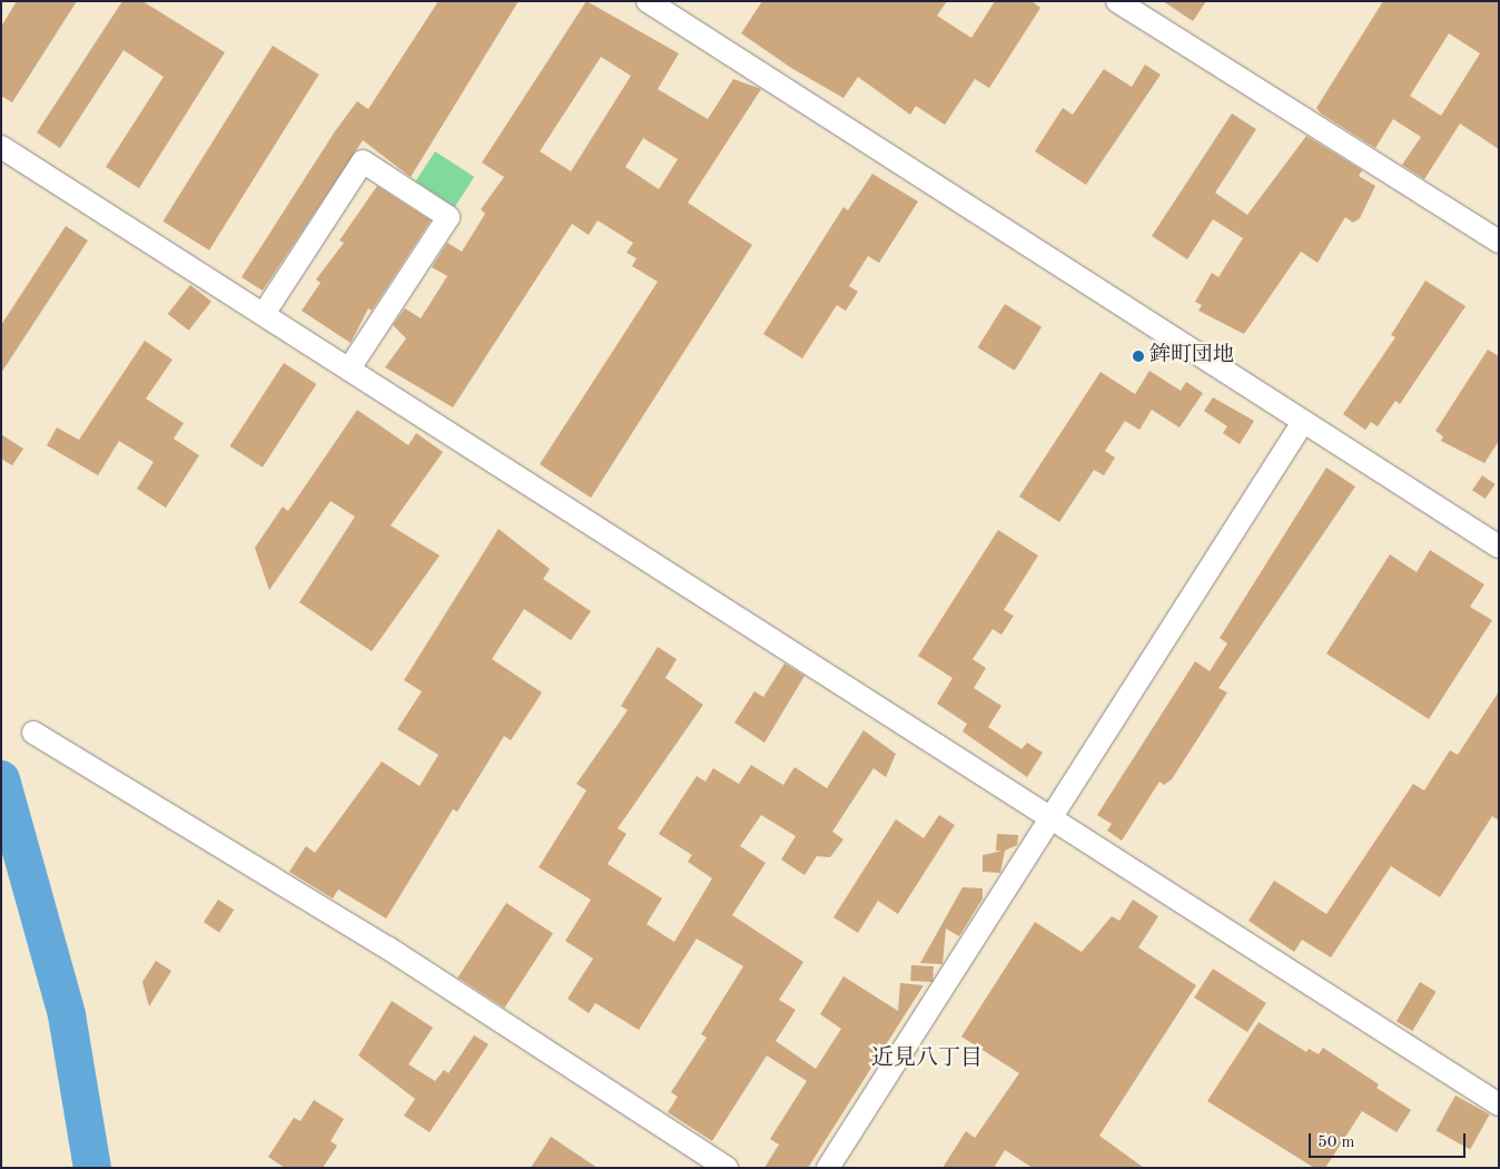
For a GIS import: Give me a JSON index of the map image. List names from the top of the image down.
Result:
{
  "districts": ["近見八丁目"],
  "places": ["鉾町団地"],
  "scale_bar": "50 m"
}
